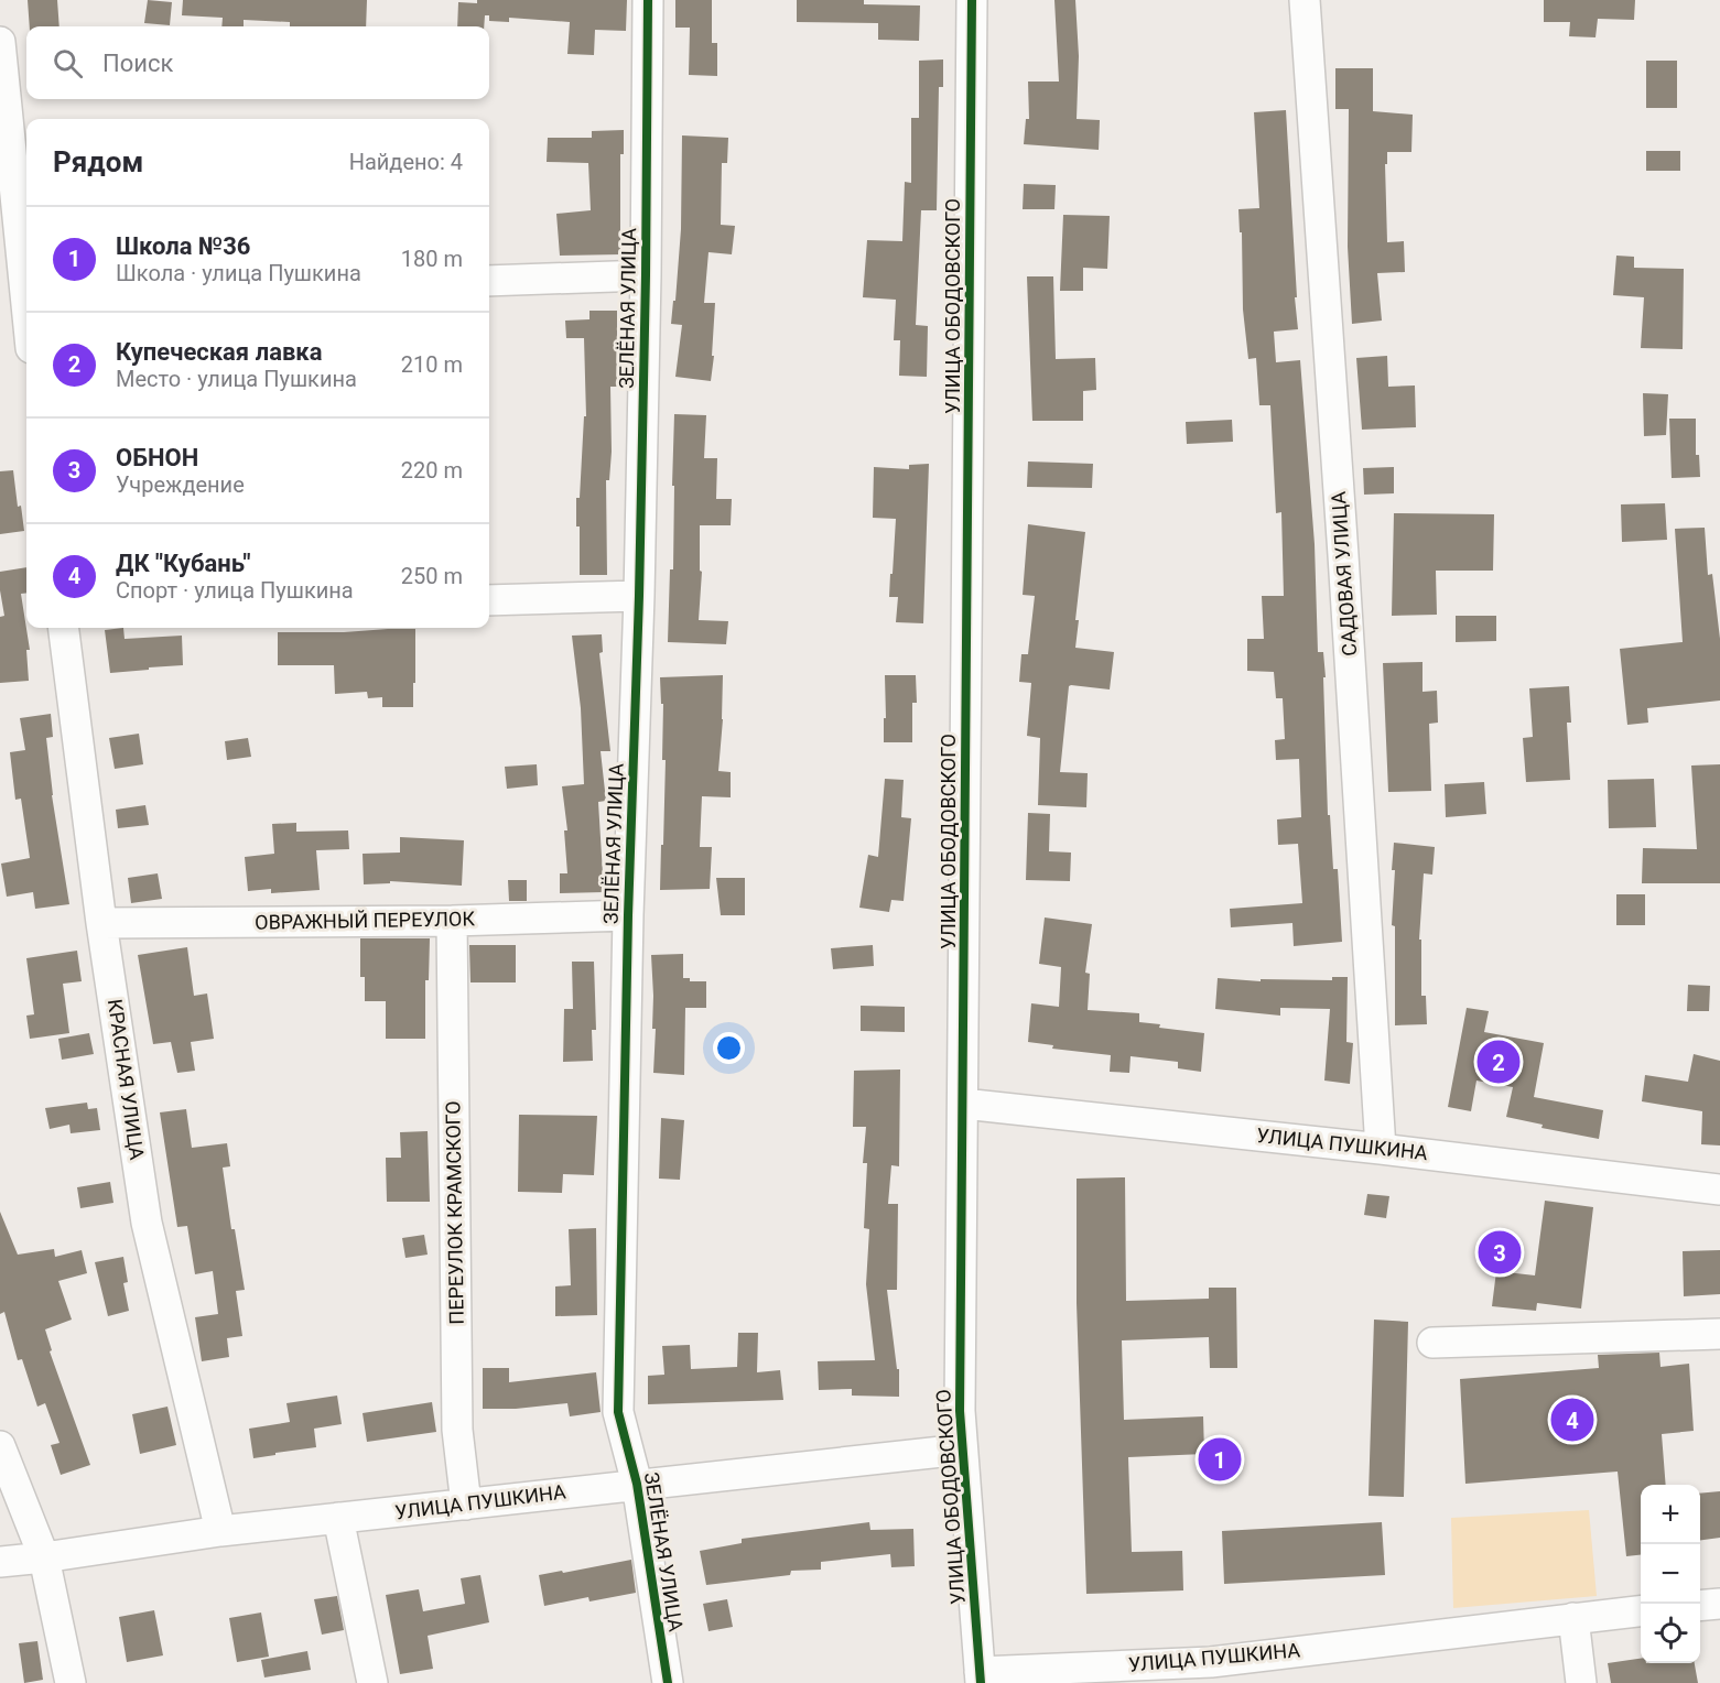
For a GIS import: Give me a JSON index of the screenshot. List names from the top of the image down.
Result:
{
  "streets": {
    "street": [
      "УЛИЦА ОБОДОВСКОГО",
      "ЗЕЛЁНАЯ УЛИЦА",
      "САДОВАЯ УЛИЦА",
      "ОВРАЖНЫЙ ПЕРЕУЛОК",
      "КРАСНАЯ УЛИЦА",
      "УЛИЦА ПУШКИНА",
      "ПЕРЕУЛОК КРАМСКОГО"
    ]
  },
  "crossings": [
    ["УЛИЦА ОБОДОВСКОГО", "УЛИЦА ПУШКИНА"],
    ["ЗЕЛЁНАЯ УЛИЦА", "ОВРАЖНЫЙ ПЕРЕУЛОК"],
    ["ЗЕЛЁНАЯ УЛИЦА", "УЛИЦА ПУШКИНА"],
    ["САДОВАЯ УЛИЦА", "УЛИЦА ПУШКИНА"],
    ["ОВРАЖНЫЙ ПЕРЕУЛОК", "КРАСНАЯ УЛИЦА"],
    ["ОВРАЖНЫЙ ПЕРЕУЛОК", "ПЕРЕУЛОК КРАМСКОГО"],
    ["КРАСНАЯ УЛИЦА", "УЛИЦА ПУШКИНА"],
    ["УЛИЦА ПУШКИНА", "ПЕРЕУЛОК КРАМСКОГО"]
  ],
  "page": {
    "search": "Поиск",
    "heading": ["Рядом", "Найдено: 4"],
    "list": [
      {
        "mark": "1",
        "name": "Школа №36",
        "note": "Школа · улица Пушкина",
        "value": "180 m"
      },
      {
        "mark": "2",
        "name": "Купеческая лавка",
        "note": "Место · улица Пушкина",
        "value": "210 m"
      },
      {
        "mark": "3",
        "name": "ОБНОН",
        "note": "Учреждение",
        "value": "220 m"
      },
      {
        "mark": "4",
        "name": "ДК \"Кубань\"",
        "note": "Спорт · улица Пушкина",
        "value": "250 m"
      }
    ],
    "pins": [
      "2",
      "3",
      "4",
      "1"
    ],
    "map_buttons": ["+", "−"]
  }
}
